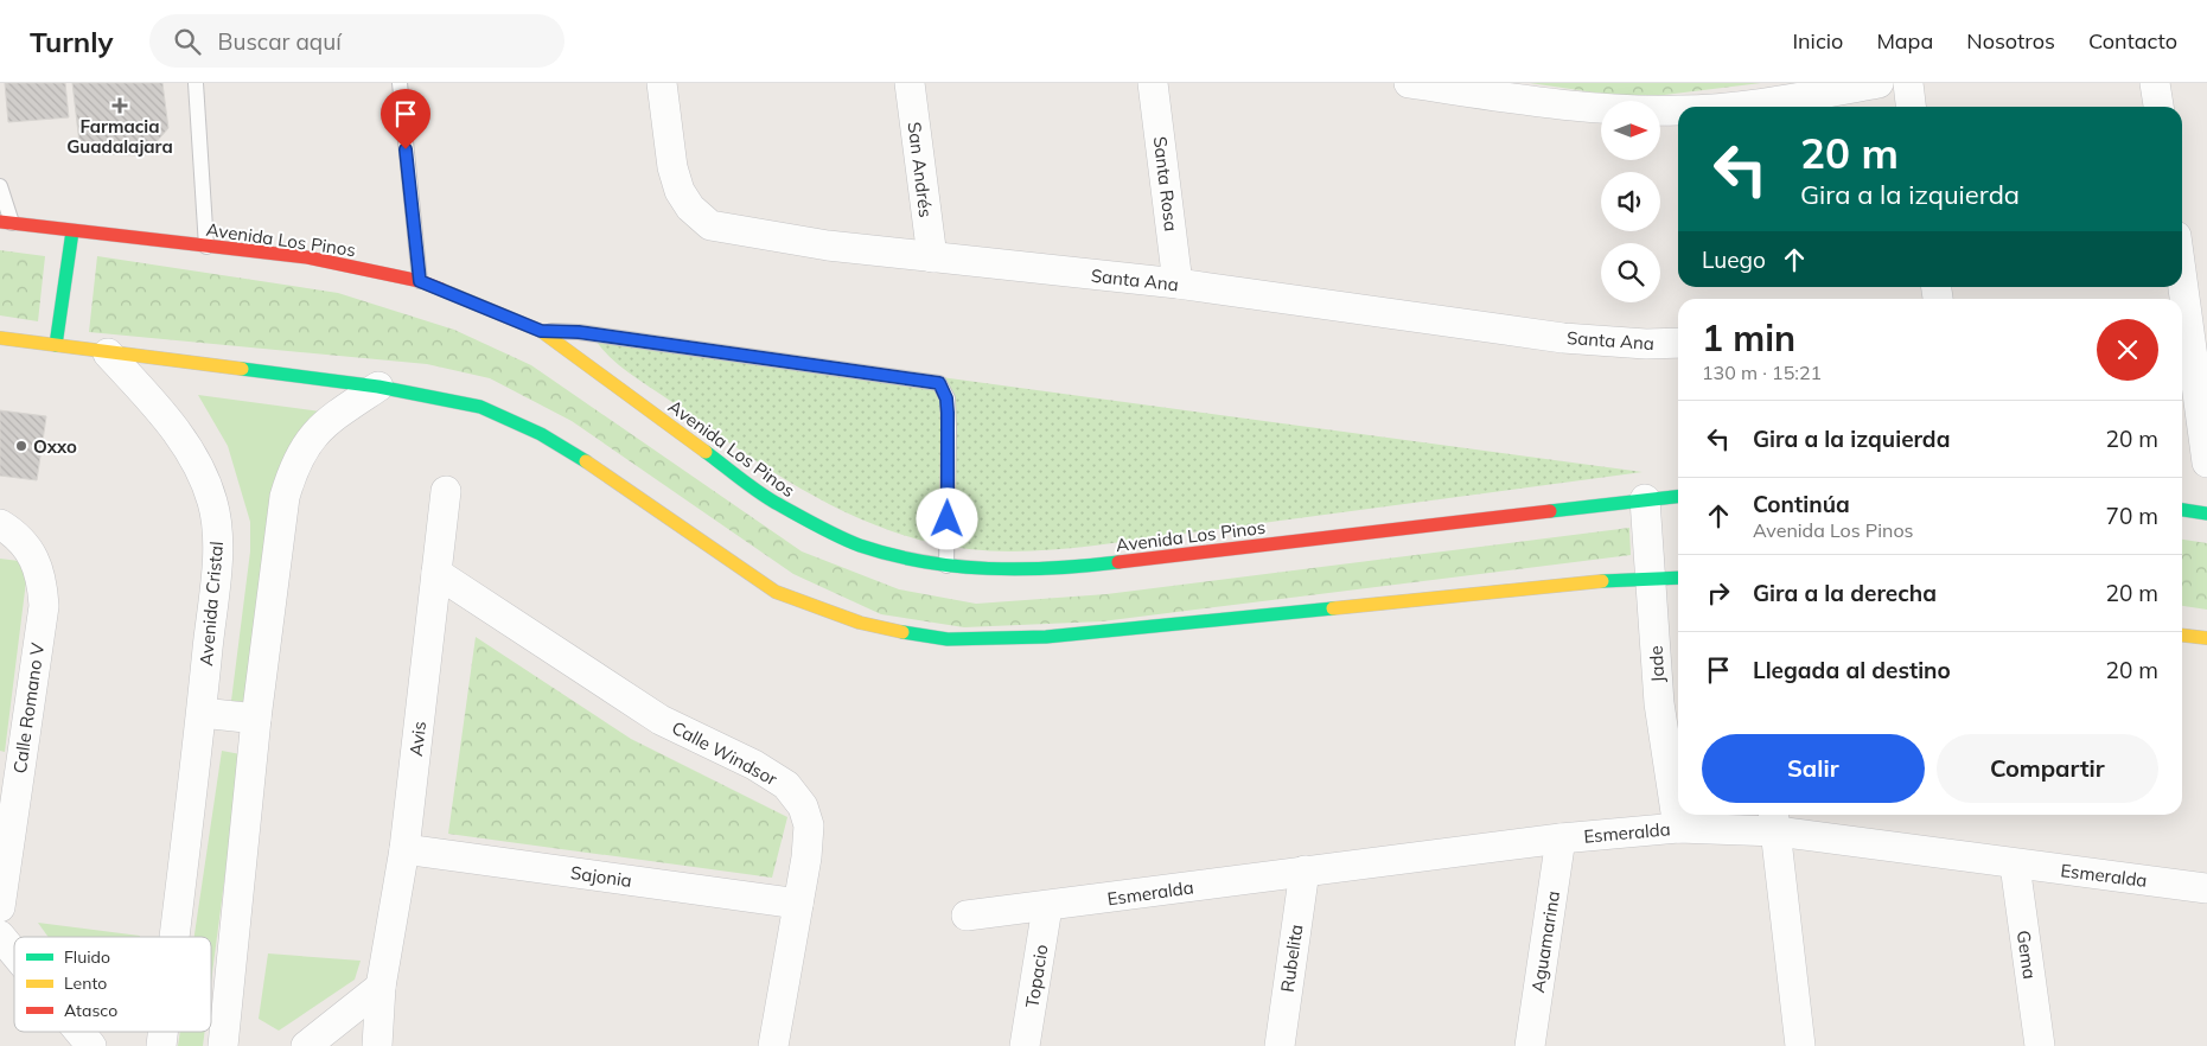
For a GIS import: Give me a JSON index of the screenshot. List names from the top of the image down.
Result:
{
  "streets": {
    "street": [
      "San Andrés",
      "Santa Rosa",
      "Avenida Los Pinos",
      "Santa Ana",
      "Avenida Cristal",
      "Jade",
      "Calle Romano V",
      "Avis",
      "Calle Windsor",
      "Esmeralda",
      "Sajonia",
      "Aguamarina",
      "Gema",
      "Rubelita",
      "Topacio"
    ]
  },
  "crossings": [
    ["San Andrés", "Santa Ana"],
    ["Santa Rosa", "Santa Ana"],
    ["Avenida Los Pinos", "Jade"],
    ["Jade", "Esmeralda"],
    ["Avis", "Calle Windsor"],
    ["Avis", "Sajonia"],
    ["Calle Windsor", "Sajonia"],
    ["Esmeralda", "Aguamarina"],
    ["Esmeralda", "Gema"],
    ["Esmeralda", "Rubelita"],
    ["Esmeralda", "Topacio"]
  ],
  "places": {
    "health": ["Farmacia Guadalajara"],
    "other": ["Oxxo"]
  },
  "legend": ["Fluido", "Lento", "Atasco"],
  "north": "right",
  "page": {
    "header": "Turnly",
    "search": "Buscar aquí",
    "nav": [
      "Inicio",
      "Mapa",
      "Nosotros",
      "Contacto"
    ],
    "turn": ["20 m", "Gira a la izquierda"],
    "then": "Luego",
    "heading": ["1 min", "130 m · 15:21"],
    "list": [
      {
        "name": "Gira a la izquierda",
        "value": "20 m"
      },
      {
        "name": "Continúa",
        "note": "Avenida Los Pinos",
        "value": "70 m"
      },
      {
        "name": "Gira a la derecha",
        "value": "20 m"
      },
      {
        "name": "Llegada al destino",
        "value": "20 m"
      }
    ],
    "buttons": ["Salir", "Compartir"]
  }
}
